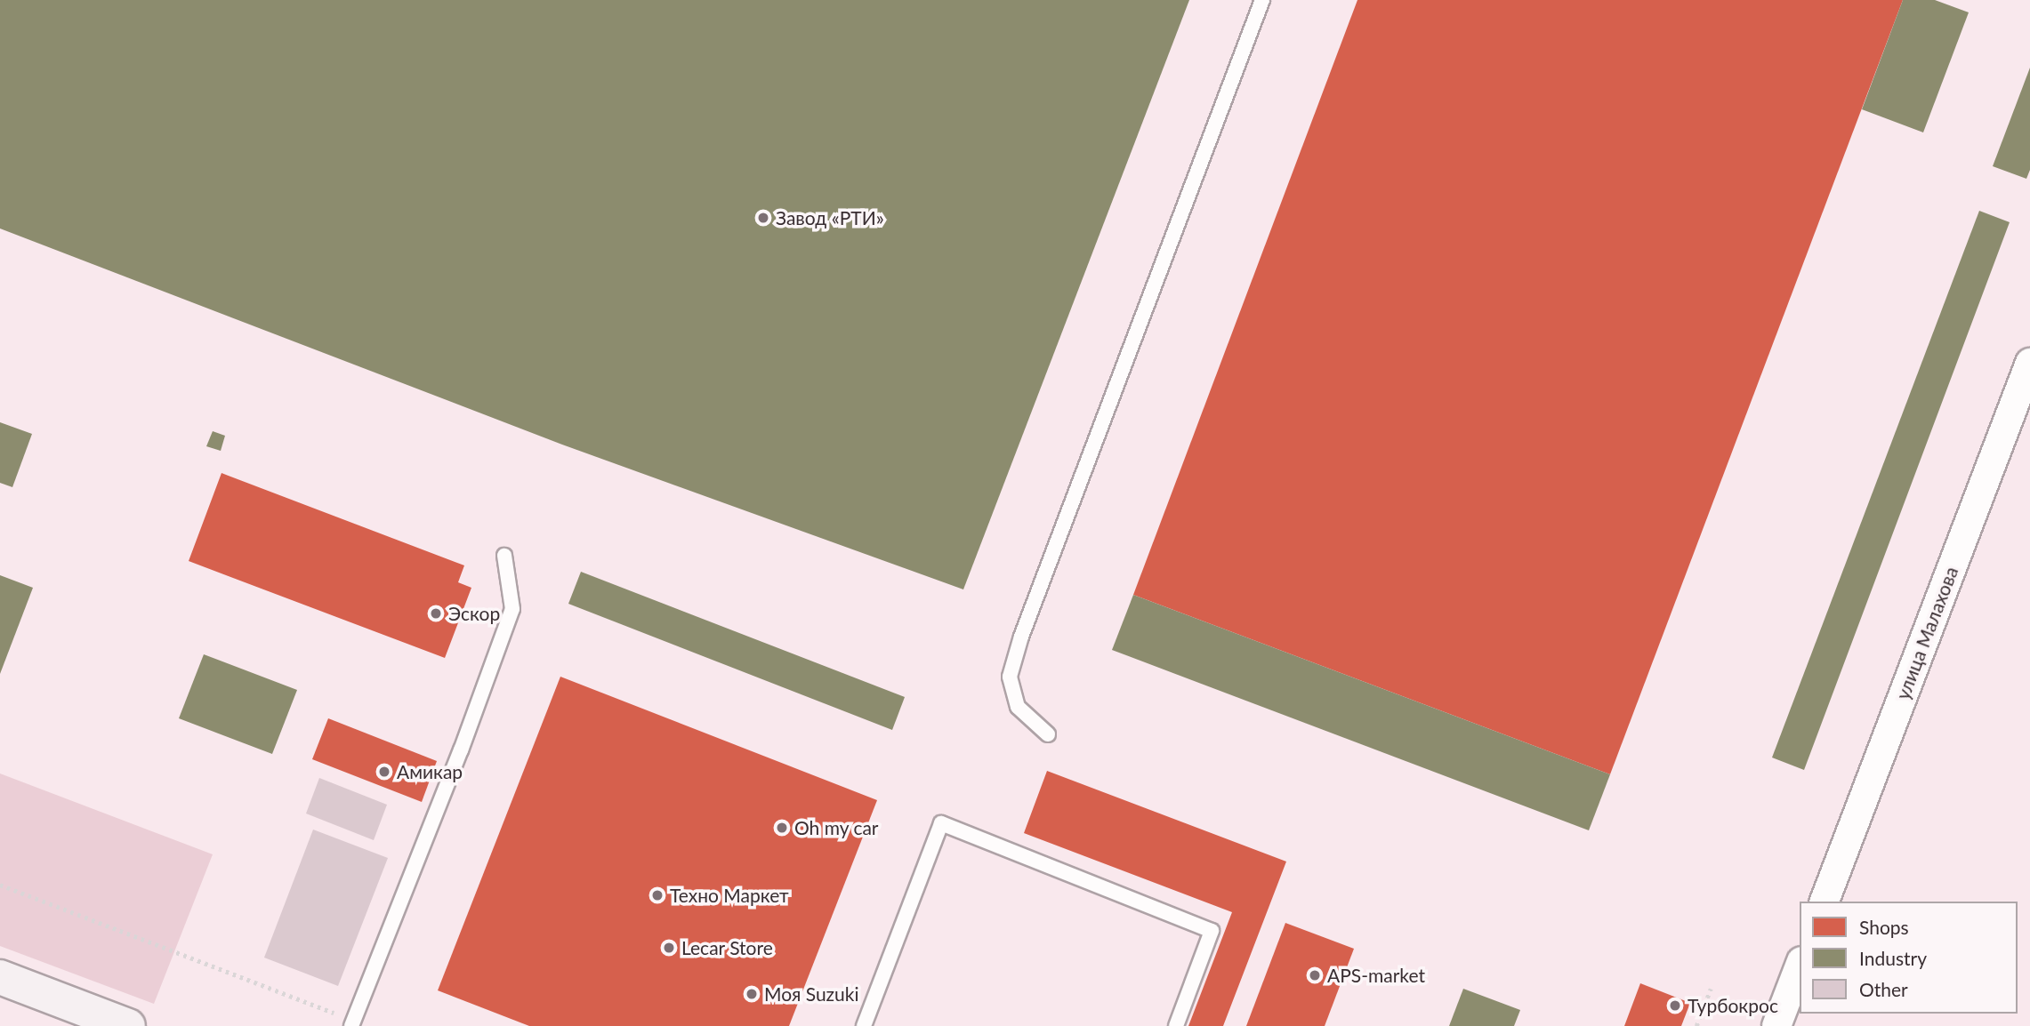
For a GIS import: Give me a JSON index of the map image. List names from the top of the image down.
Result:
{
  "streets": {
    "street": ["улица Малахова"]
  },
  "places": [
    "Завод «РТИ»",
    "Эскор",
    "Амикар",
    "Oh my car",
    "Техно Маркет",
    "Lecar Store",
    "АPS-market",
    "Моя Suzuki",
    "Турбокрос"
  ],
  "legend": ["Shops", "Industry", "Other"]
}
